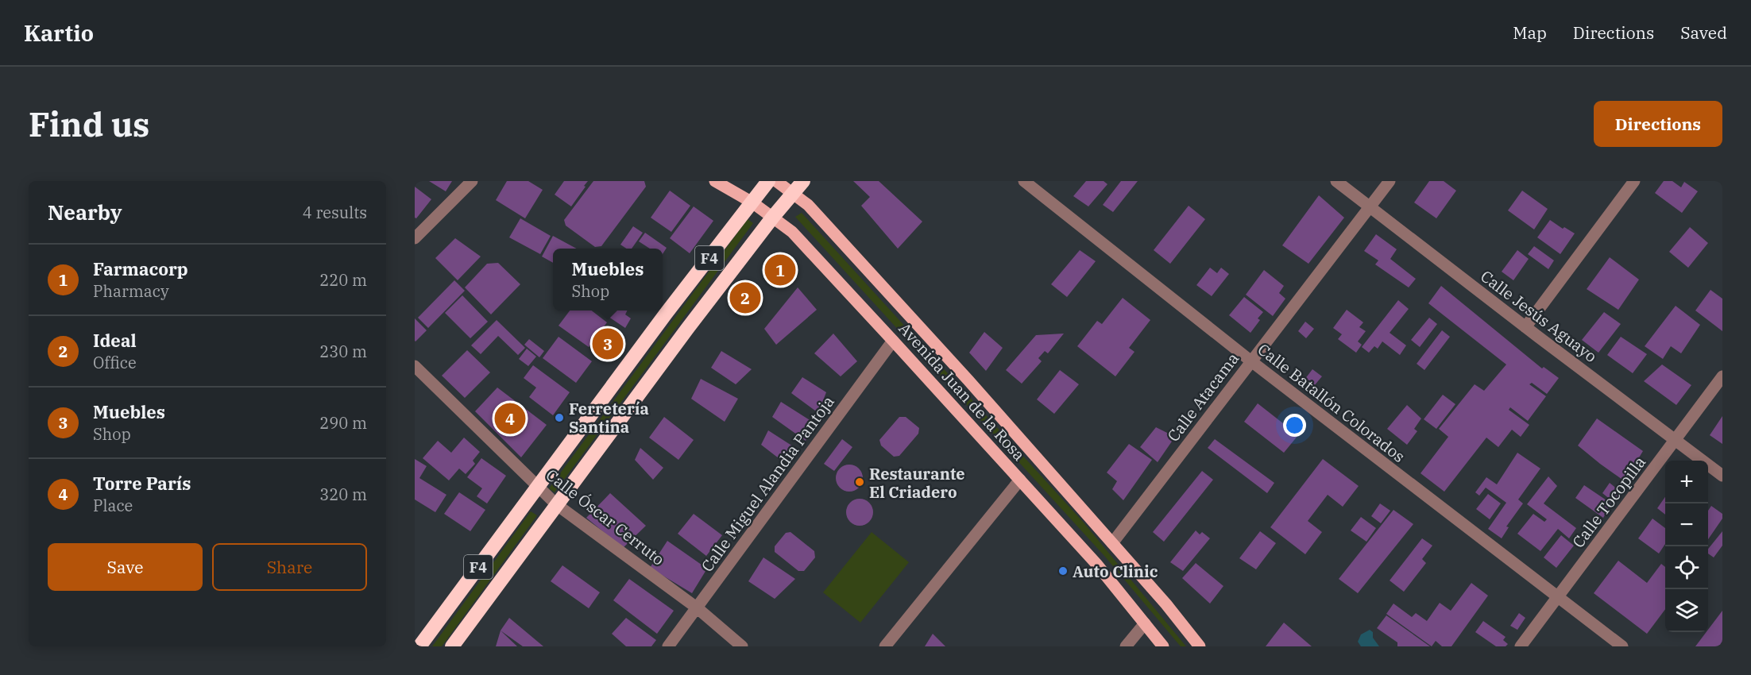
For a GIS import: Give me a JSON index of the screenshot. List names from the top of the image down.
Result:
{
  "streets": {
    "highway": ["F4"],
    "main road": ["Avenida Juan de la Rosa"],
    "street": [
      "Calle Jesús Aguayo",
      "Calle Atacama",
      "Calle Batallón Colorados",
      "Calle Miguel Alandia Pantoja",
      "Calle Tocopilla",
      "Calle Óscar Cerruto"
    ]
  },
  "crossings": [
    ["F4", "Avenida Juan de la Rosa"],
    ["F4", "Calle Óscar Cerruto"],
    ["Calle Jesús Aguayo", "Calle Atacama"],
    ["Calle Jesús Aguayo", "Calle Tocopilla"],
    ["Avenida Juan de la Rosa", "Calle Atacama"],
    ["Avenida Juan de la Rosa", "Calle Miguel Alandia Pantoja"],
    ["Calle Atacama", "Calle Batallón Colorados"],
    ["Calle Batallón Colorados", "Calle Tocopilla"],
    ["Calle Miguel Alandia Pantoja", "Calle Óscar Cerruto"]
  ],
  "places": ["Ferretería Santina", "Restaurante El Criadero", "Auto Clinic"],
  "page": {
    "header": "Kartio",
    "nav": ["Map", "Directions", "Saved"],
    "buttons": [
      "Directions",
      ["Save", "Share"]
    ],
    "title": "Find us",
    "heading": ["Nearby", "4 results"],
    "list": [
      {
        "mark": "1",
        "name": "Farmacorp",
        "note": "Pharmacy",
        "value": "220 m"
      },
      {
        "mark": "2",
        "name": "Ideal",
        "note": "Office",
        "value": "230 m"
      },
      {
        "mark": "3",
        "name": "Muebles",
        "note": "Shop",
        "value": "290 m"
      },
      {
        "mark": "4",
        "name": "Torre París",
        "note": "Place",
        "value": "320 m"
      }
    ],
    "popup": ["Muebles", "Shop"],
    "pins": [
      "1",
      "2",
      "3",
      "4"
    ],
    "map_buttons": ["+", "−"]
  }
}
